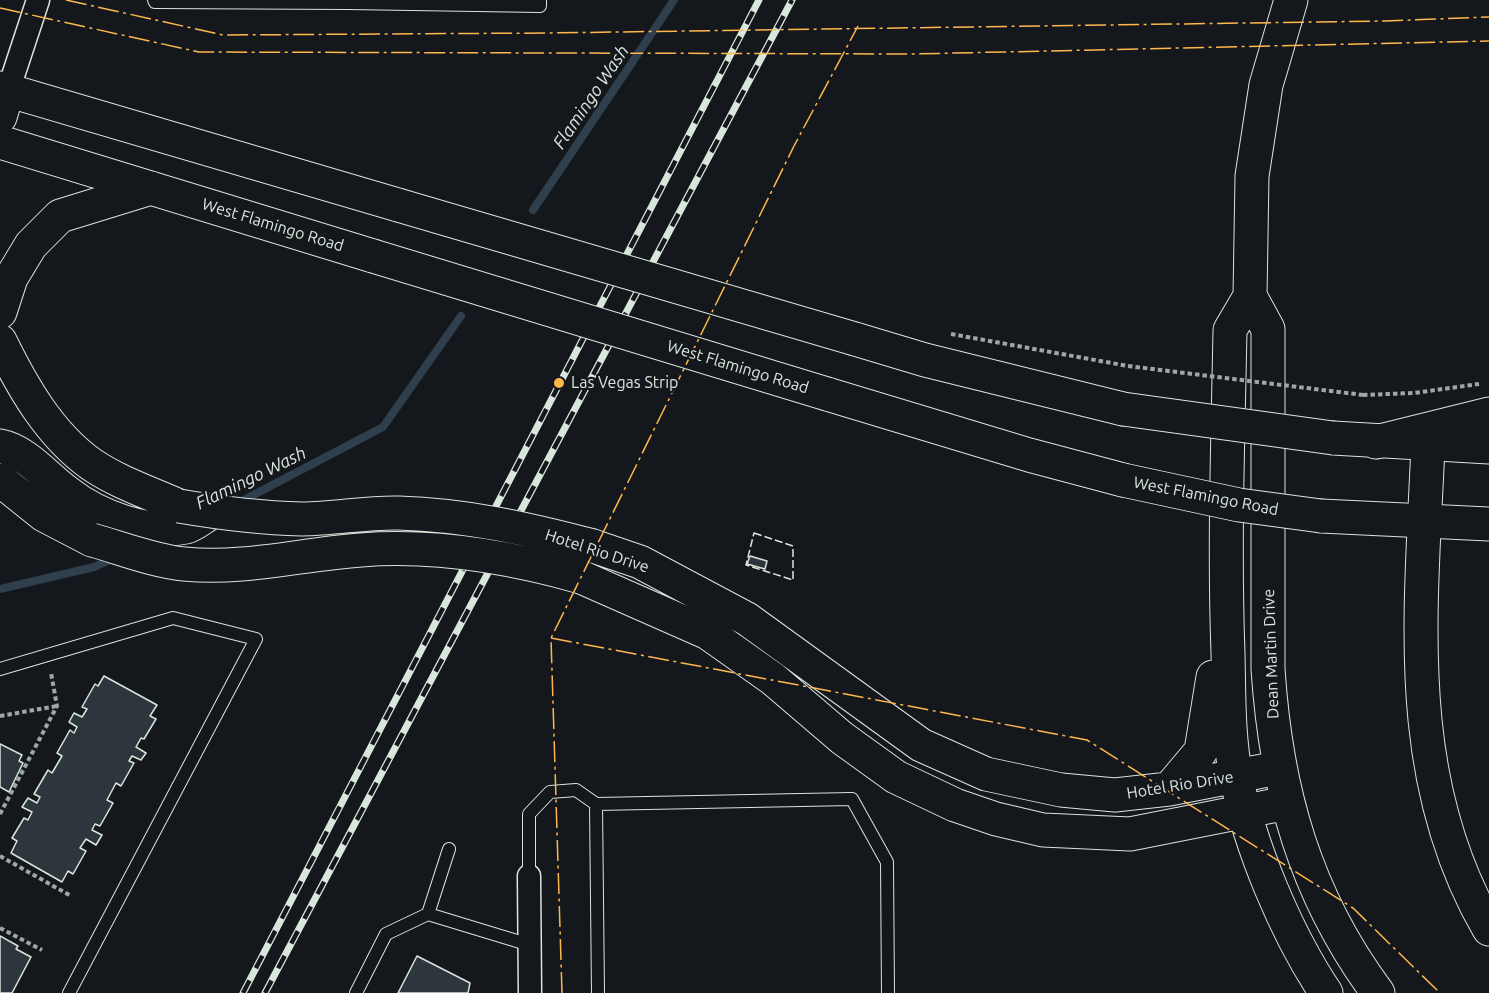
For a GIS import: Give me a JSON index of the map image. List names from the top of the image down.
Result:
{
  "streets": {
    "main road": ["West Flamingo Road", "Hotel Rio Drive", "Dean Martin Drive"]
  },
  "crossings": [
    ["Hotel Rio Drive", "Dean Martin Drive"]
  ],
  "water": ["Flamingo Wash"],
  "places": ["Las Vegas Strip"]
}
